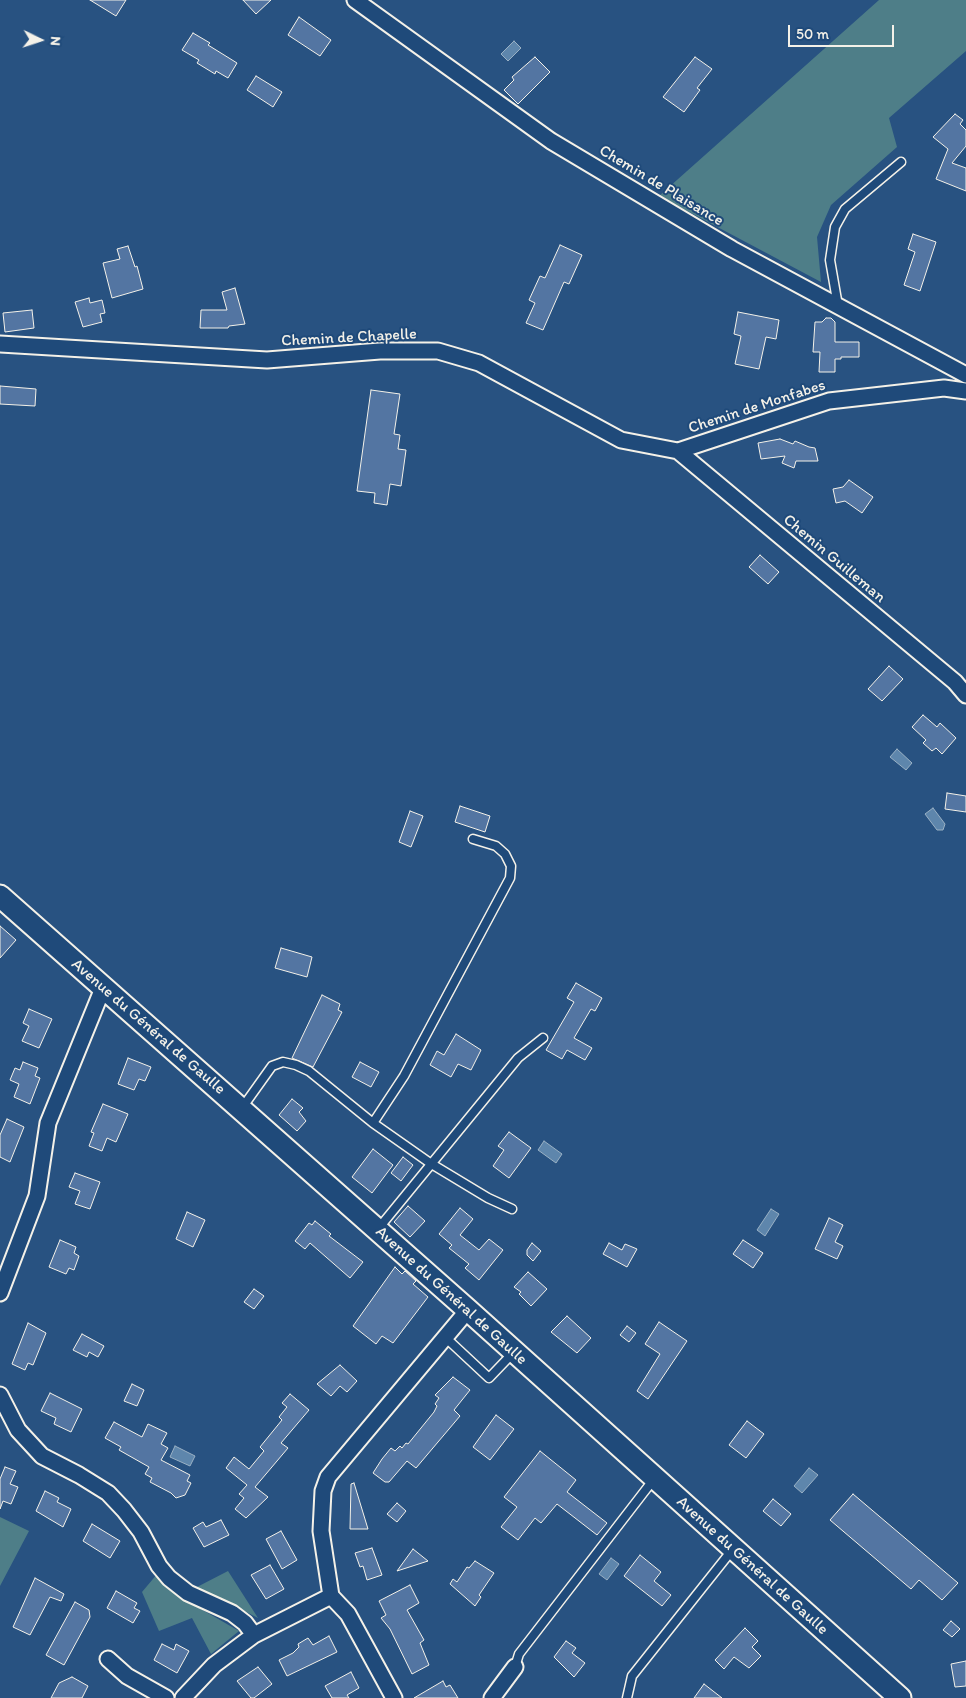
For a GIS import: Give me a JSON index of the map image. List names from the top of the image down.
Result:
{
  "streets": {
    "main road": ["Avenue du Général de Gaulle"],
    "street": [
      "Chemin de Plaisance",
      "Chemin de Chapelle",
      "Chemin de Monfabes",
      "Chemin Guilleman"
    ]
  },
  "crossings": [
    ["Chemin de Chapelle", "Chemin de Monfabes"],
    ["Chemin de Chapelle", "Chemin Guilleman"],
    ["Chemin de Monfabes", "Chemin Guilleman"]
  ],
  "scale_bar": "50 m",
  "north": "right"
}
